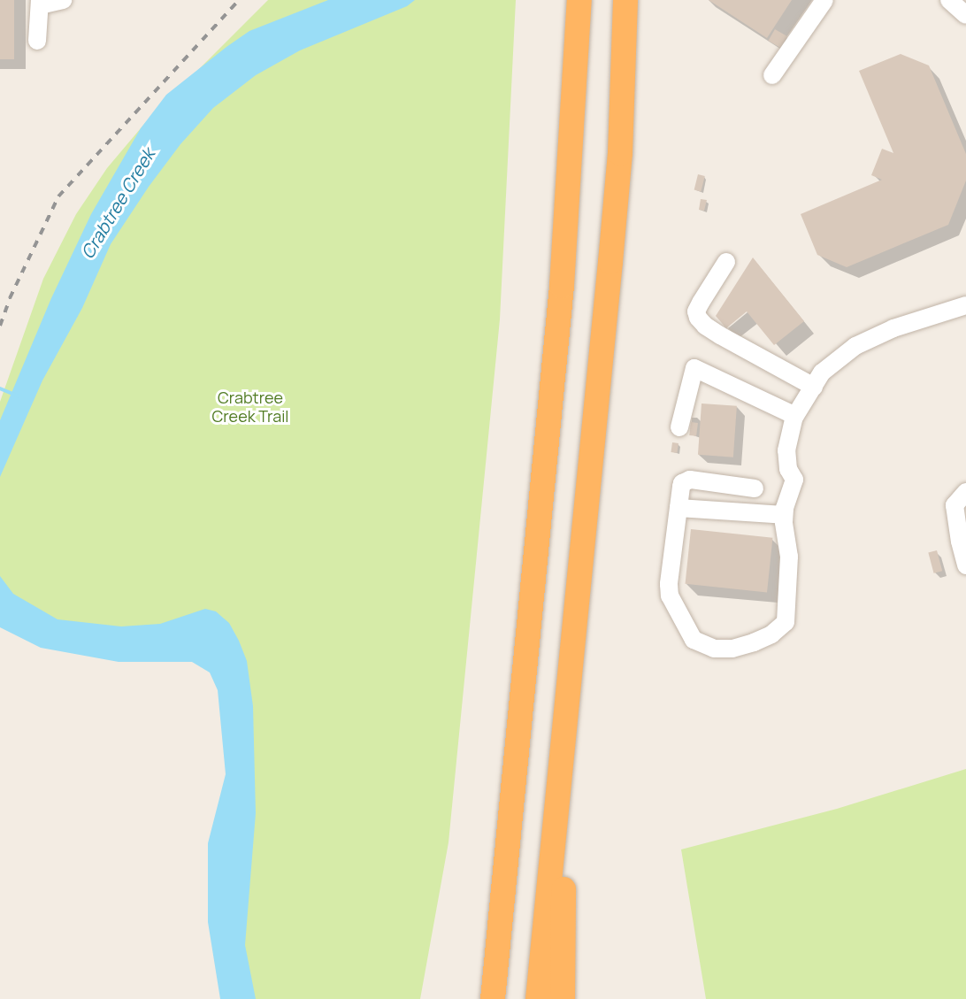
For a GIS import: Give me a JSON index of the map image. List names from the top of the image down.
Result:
{
  "water": ["Crabtree Creek"],
  "parks": ["Crabtree Creek Trail"]
}
